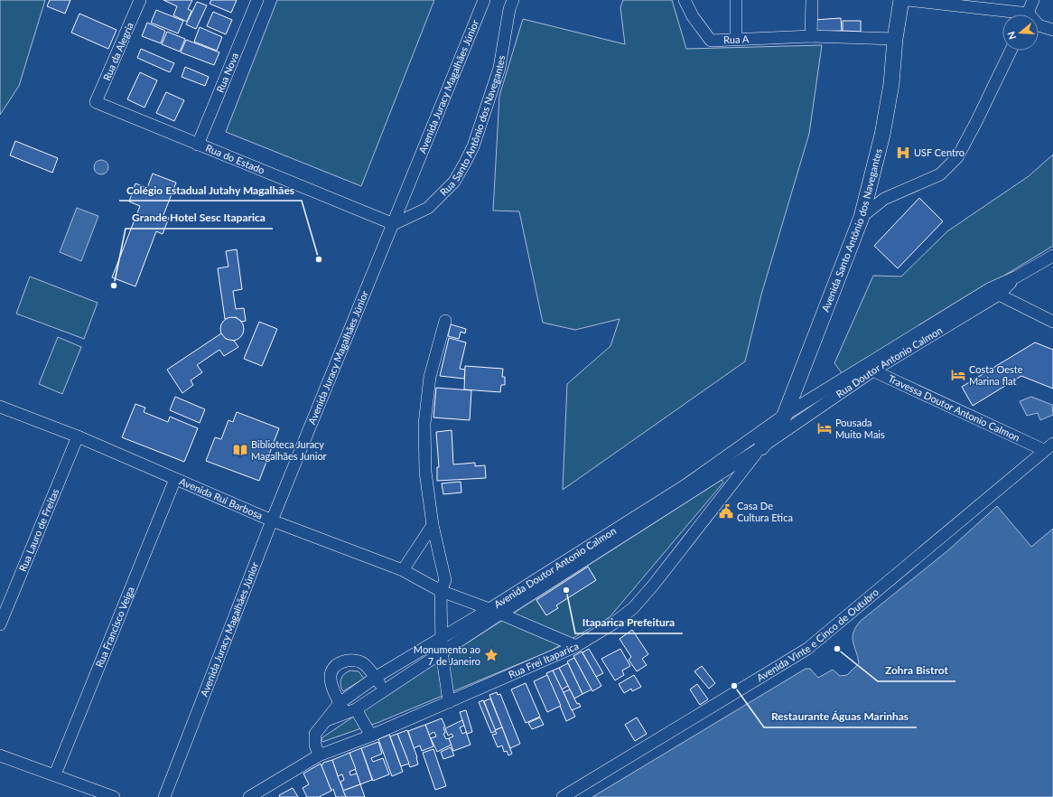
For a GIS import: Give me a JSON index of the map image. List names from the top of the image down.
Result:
{
  "streets": {
    "main road": ["Avenida Santo Antônio dos Navegantes"],
    "street": [
      "Rua A",
      "Rua da Alegria",
      "Rua Nova",
      "Avenida Juracy Magalhães Júnior",
      "Rua Santo Antônio dos Navegantes",
      "Rua do Estado",
      "Rua Doutor Antonio Calmon",
      "Travessa Doutor Antonio Calmon",
      "Avenida Rui Barbosa",
      "Rua Lauro de Freitas",
      "Avenida Doutor Antonio Calmon",
      "Rua Francisco Veiga",
      "Avenida Vinte e Cinco de Outubro",
      "Rua Frei Itaparica"
    ]
  },
  "crossings": [
    ["Rua A", "Avenida Santo Antônio dos Navegantes"],
    ["Rua da Alegria", "Rua do Estado"],
    ["Rua Nova", "Rua do Estado"],
    ["Avenida Juracy Magalhães Júnior", "Rua Santo Antônio dos Navegantes"],
    ["Avenida Juracy Magalhães Júnior", "Rua do Estado"],
    ["Avenida Juracy Magalhães Júnior", "Avenida Rui Barbosa"],
    ["Rua Santo Antônio dos Navegantes", "Rua do Estado"],
    ["Avenida Santo Antônio dos Navegantes", "Rua Doutor Antonio Calmon"],
    ["Avenida Santo Antônio dos Navegantes", "Avenida Doutor Antonio Calmon"],
    ["Avenida Santo Antônio dos Navegantes", "Rua Frei Itaparica"],
    ["Rua Doutor Antonio Calmon", "Travessa Doutor Antonio Calmon"],
    ["Rua Doutor Antonio Calmon", "Avenida Doutor Antonio Calmon"],
    ["Rua Doutor Antonio Calmon", "Rua Frei Itaparica"],
    ["Travessa Doutor Antonio Calmon", "Avenida Vinte e Cinco de Outubro"],
    ["Avenida Rui Barbosa", "Rua Lauro de Freitas"],
    ["Avenida Rui Barbosa", "Avenida Doutor Antonio Calmon"],
    ["Avenida Rui Barbosa", "Rua Francisco Veiga"],
    ["Avenida Rui Barbosa", "Rua Frei Itaparica"],
    ["Avenida Doutor Antonio Calmon", "Rua Frei Itaparica"]
  ],
  "places": {
    "hospital": ["USF Centro"],
    "other": [
      "Colégio Estadual Jutahy Magalhães",
      "Grande Hotel Sesc Itaparica",
      "Itaparica Prefeitura",
      "Zohra Bistrot",
      "Restaurante Águas Marinhas"
    ],
    "hotel": ["Costa Oeste Marina flat", "Pousada Muito Mais"],
    "library": ["Biblioteca Juracy Magalhães Junior"],
    "public building": ["Casa De Cultura Etica"],
    "place": ["Monumento ao 7 de Janeiro"]
  },
  "north": "left"
}
